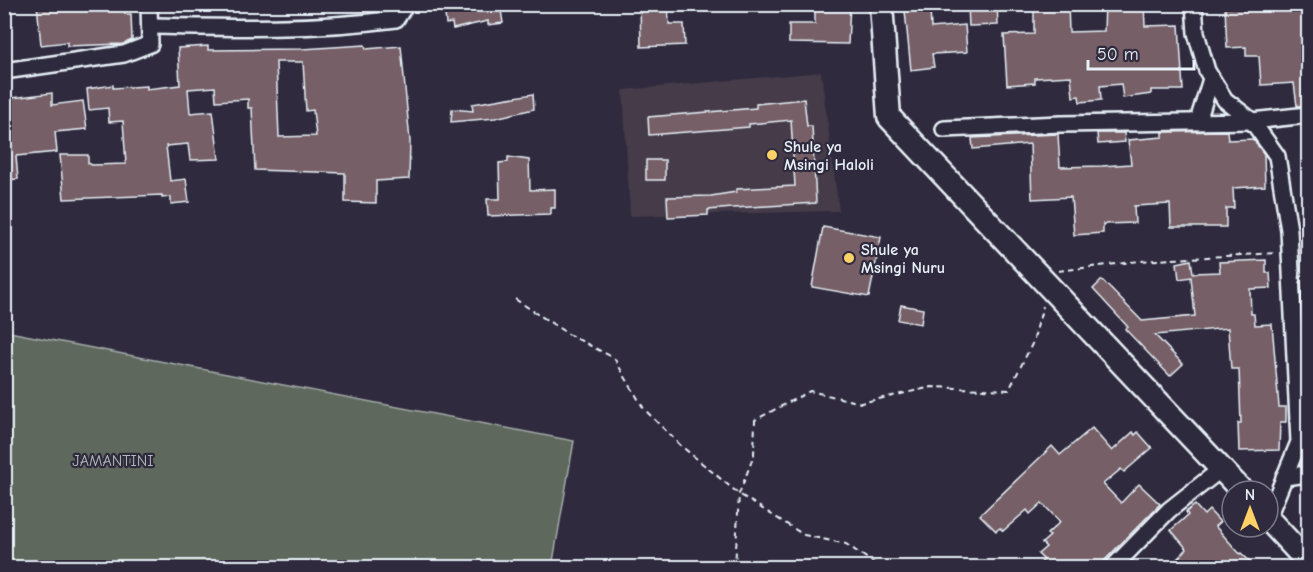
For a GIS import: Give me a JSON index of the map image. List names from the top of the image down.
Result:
{
  "parks": ["JAMANTINI"],
  "places": ["Shule ya Msingi Haloli", "Shule ya Msingi Nuru"],
  "scale_bar": "50 m",
  "north": "top"
}
